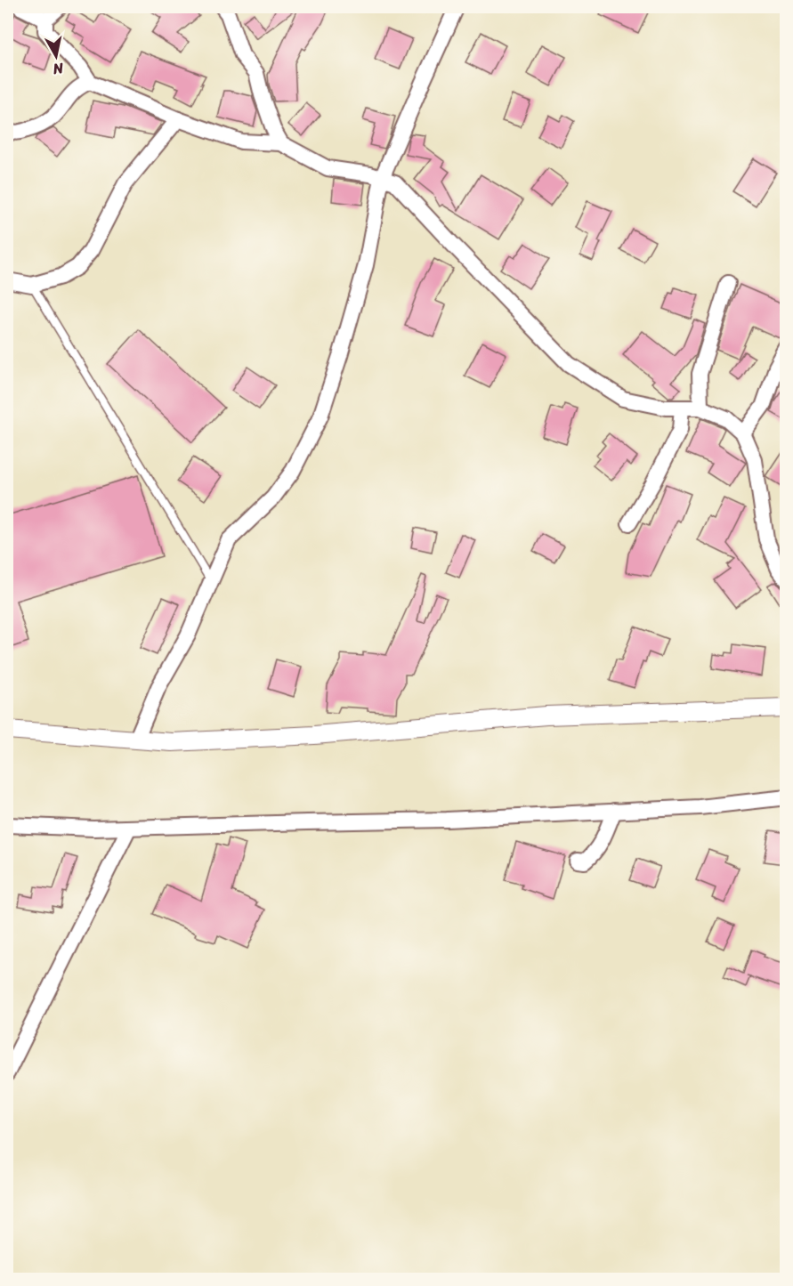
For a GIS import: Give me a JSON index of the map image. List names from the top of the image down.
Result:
{
  "north": "bottom"
}
